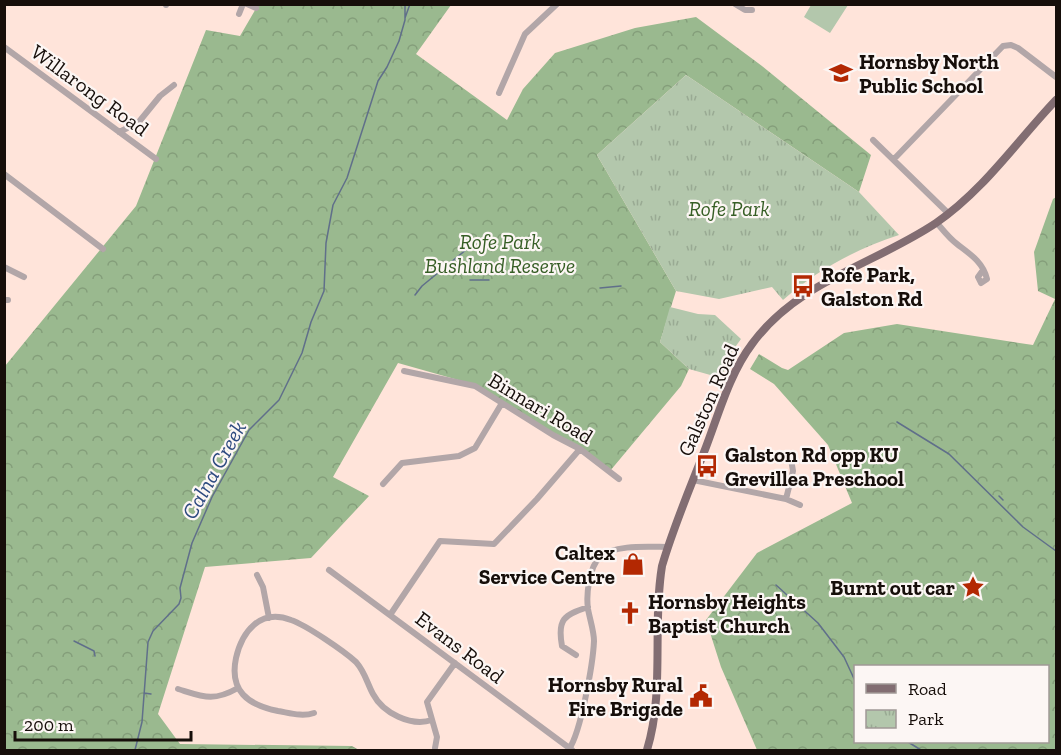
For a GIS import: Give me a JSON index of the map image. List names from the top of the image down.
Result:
{
  "streets": {
    "main road": ["Galston Road"],
    "street": ["Willarong Road", "Binnari Road", "Evans Road"]
  },
  "water": ["Calna Creek"],
  "parks": ["Rofe Park", "Rofe Park Bushland Reserve"],
  "places": {
    "school or university": ["Hornsby North Public School"],
    "bus stop": ["Rofe Park, Galston Rd", "Galston Rd opp KU Grevillea Preschool"],
    "shop": ["Caltex Service Centre"],
    "place": ["Burnt out car"],
    "church": ["Hornsby Heights Baptist Church"],
    "public building": ["Hornsby Rural Fire Brigade"]
  },
  "legend": ["Road", "Park"],
  "scale_bar": "200 m"
}
